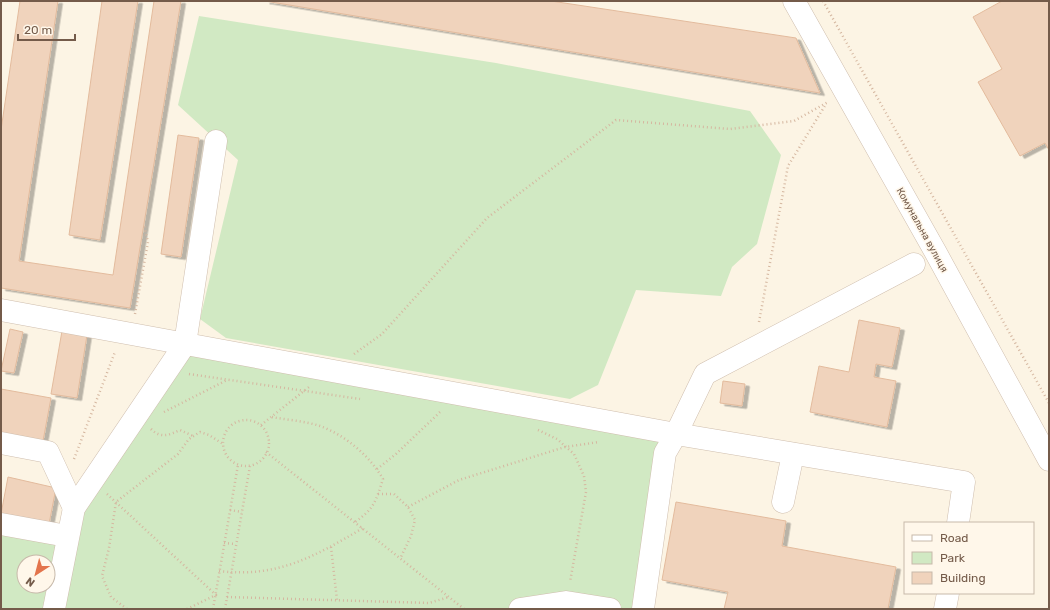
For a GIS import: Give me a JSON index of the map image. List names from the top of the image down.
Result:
{
  "streets": {
    "street": ["Комунальна вулиця"]
  },
  "legend": ["Road", "Park", "Building"],
  "scale_bar": "20 m",
  "north": "bottom left"
}
